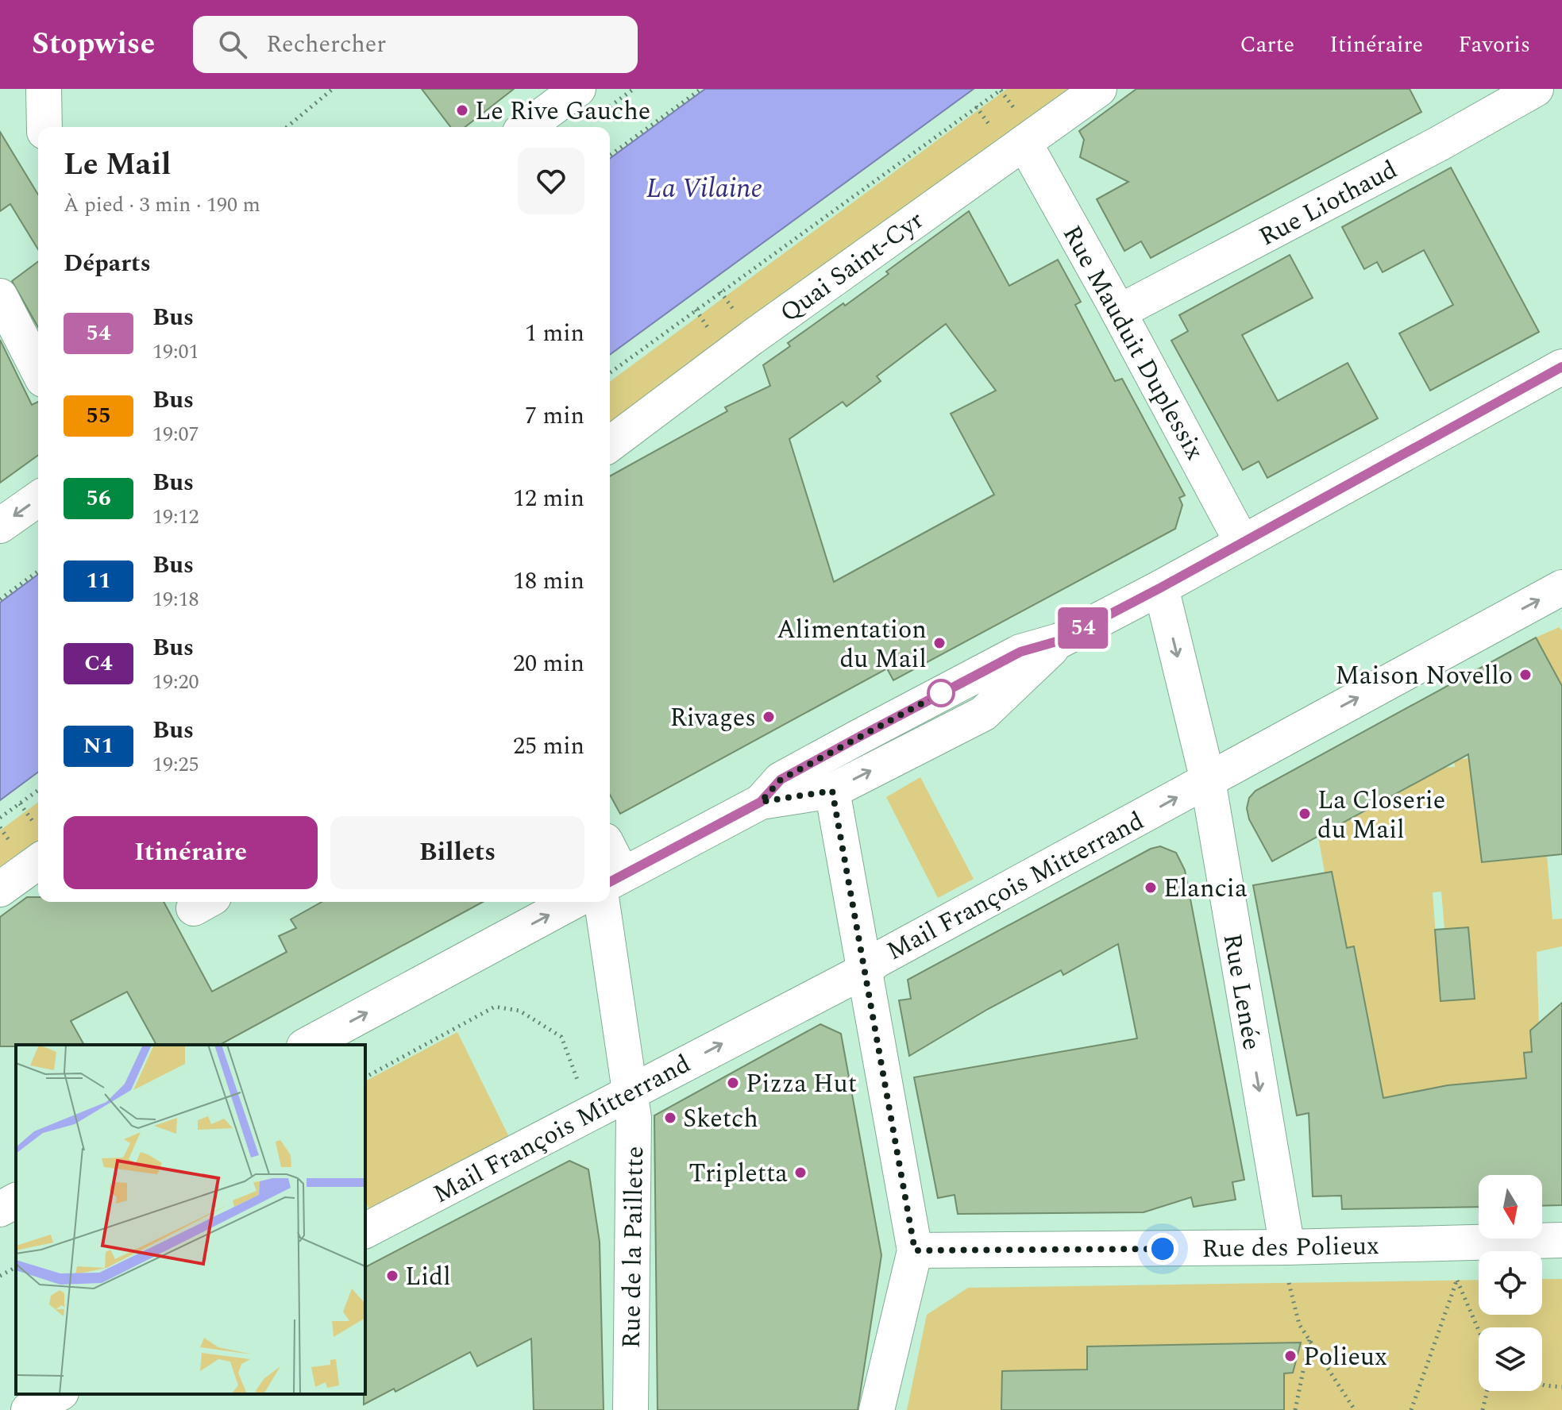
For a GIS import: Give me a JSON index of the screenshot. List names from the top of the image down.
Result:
{
  "streets": {
    "street": [
      "Rue Liothaud",
      "Quai Saint-Cyr",
      "Rue Mauduit Duplessix",
      "Mail François Mitterrand",
      "Rue Lenée",
      "Rue des Polieux",
      "Rue de la Paillette"
    ]
  },
  "crossings": [
    ["Rue Liothaud", "Rue Mauduit Duplessix"],
    ["Quai Saint-Cyr", "Rue Mauduit Duplessix"],
    ["Mail François Mitterrand", "Rue Lenée"],
    ["Mail François Mitterrand", "Rue de la Paillette"],
    ["Rue Lenée", "Rue des Polieux"]
  ],
  "one_way": ["Rue Lenée"],
  "water": ["La Vilaine"],
  "places": [
    "Le Rive Gauche",
    "Alimentation du Mail",
    "Maison Novello",
    "Rivages",
    "La Closerie du Mail",
    "Elancia",
    "Pizza Hut",
    "Sketch",
    "Tripletta",
    "Lidl",
    "Polieux"
  ],
  "lines": ["bus line 54"],
  "north": "bottom",
  "page": {
    "header": "Stopwise",
    "search": "Rechercher",
    "nav": ["Carte", "Itinéraire", "Favoris"],
    "on_map": "54",
    "heading": [
      ["Le Mail", "À pied · 3 min · 190 m"],
      "Départs"
    ],
    "list": [
      {
        "mark": "54",
        "name": "Bus",
        "note": "19:01",
        "value": "1 min"
      },
      {
        "mark": "55",
        "name": "Bus",
        "note": "19:07",
        "value": "7 min"
      },
      {
        "mark": "56",
        "name": "Bus",
        "note": "19:12",
        "value": "12 min"
      },
      {
        "mark": "11",
        "name": "Bus",
        "note": "19:18",
        "value": "18 min"
      },
      {
        "mark": "C4",
        "name": "Bus",
        "note": "19:20",
        "value": "20 min"
      },
      {
        "mark": "N1",
        "name": "Bus",
        "note": "19:25",
        "value": "25 min"
      }
    ],
    "buttons": ["Itinéraire", "Billets"]
  }
}
